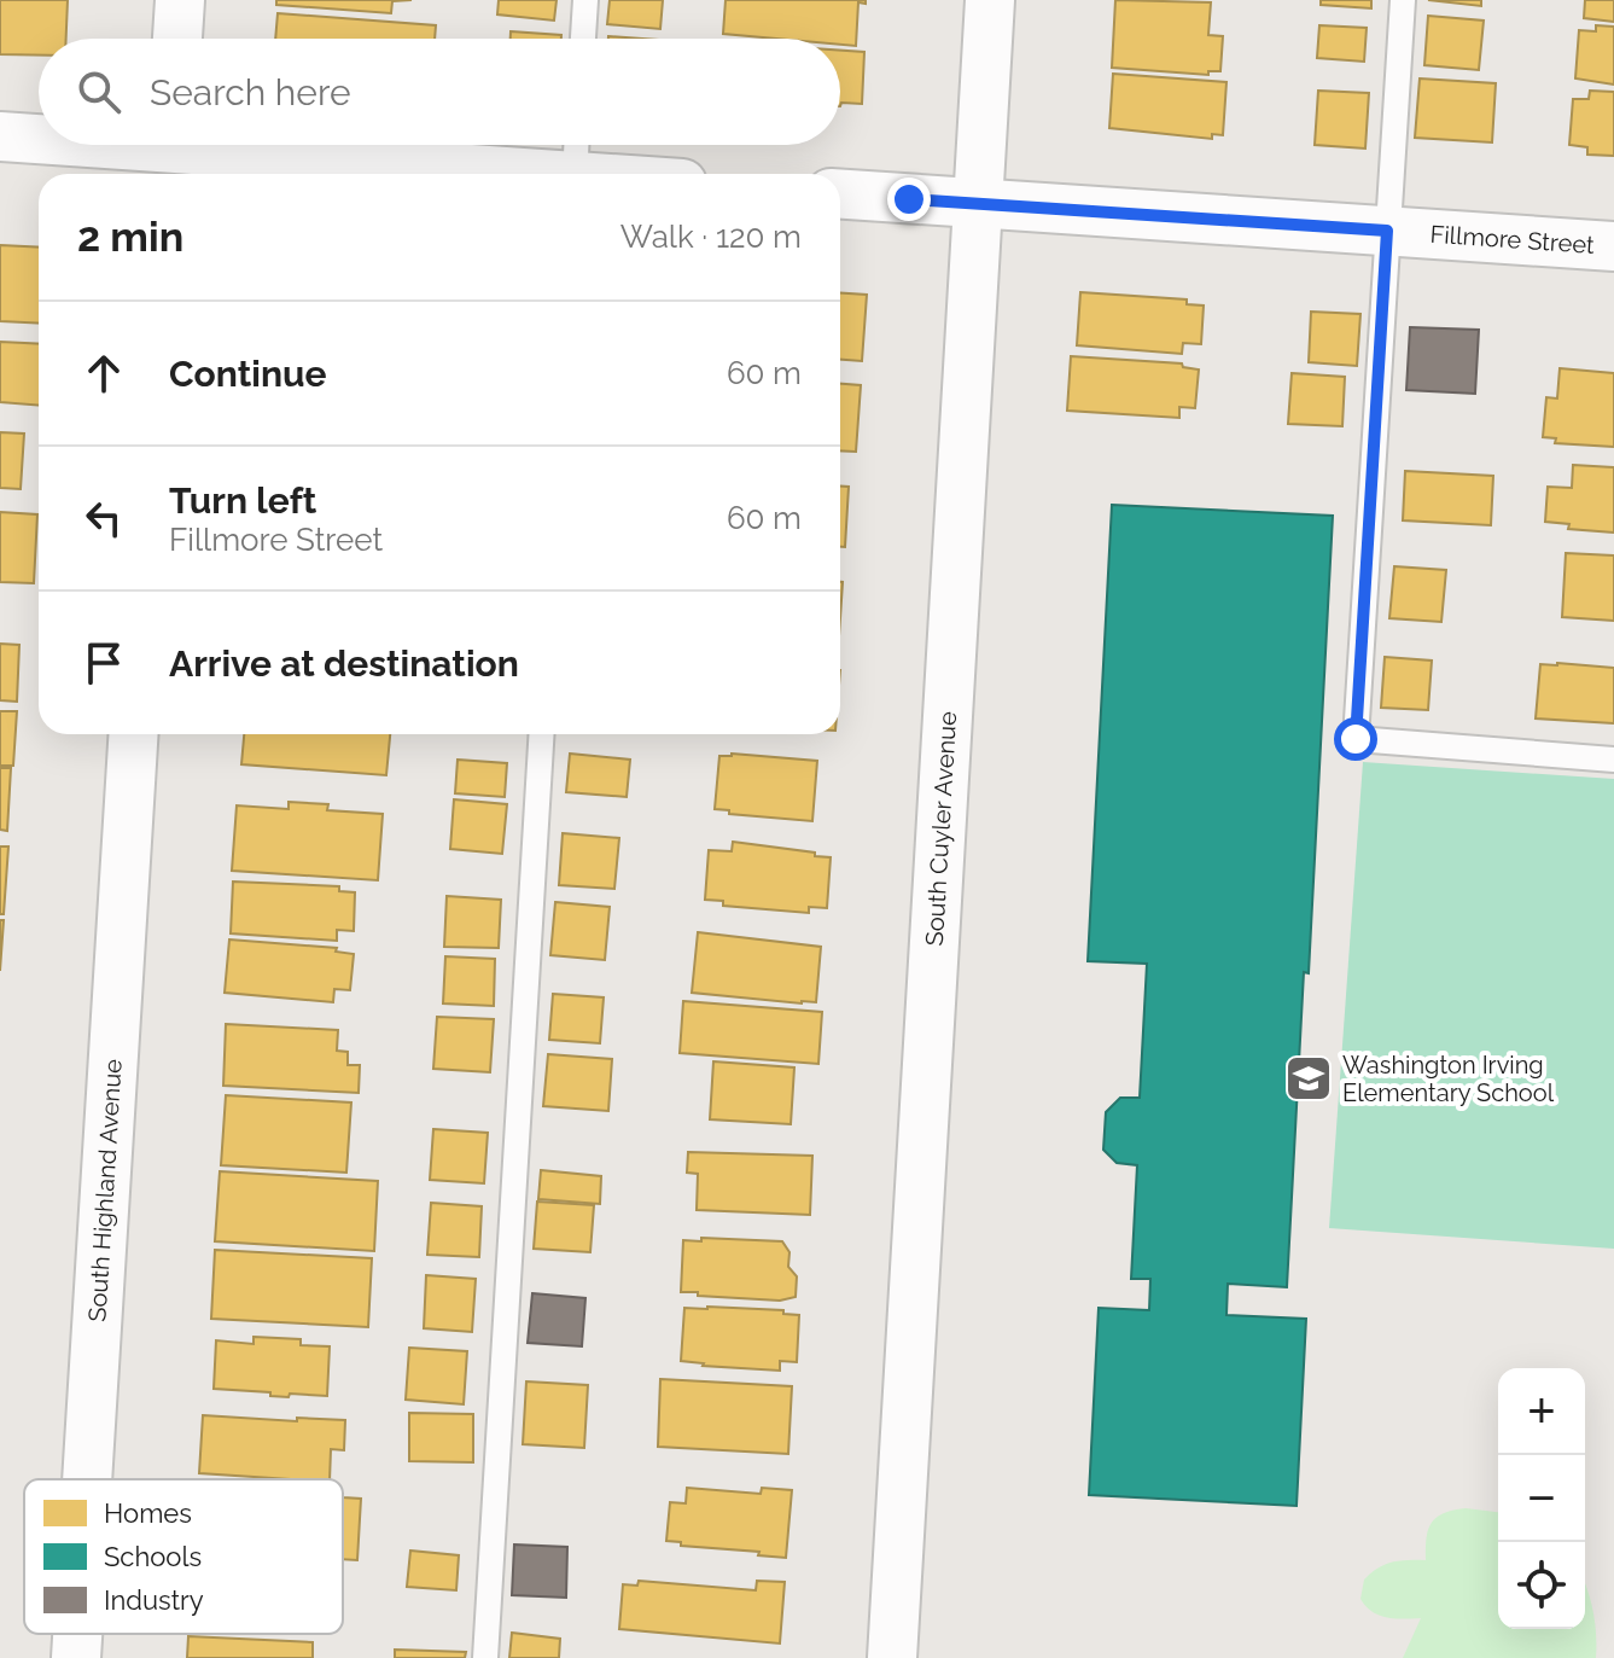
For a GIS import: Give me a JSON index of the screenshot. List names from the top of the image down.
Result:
{
  "streets": {
    "street": ["Fillmore Street", "South Cuyler Avenue", "South Highland Avenue"]
  },
  "crossings": [
    ["Fillmore Street", "South Cuyler Avenue"]
  ],
  "places": {
    "school or university": ["Washington Irving Elementary School"]
  },
  "legend": ["Homes", "Schools", "Industry"],
  "page": {
    "search": "Search here",
    "heading": ["2 min", "Walk · 120 m"],
    "list": [
      ["Continue", "60 m"],
      ["Turn left", "Fillmore Street", "60 m"],
      "Arrive at destination"
    ],
    "map_buttons": ["+", "−"]
  }
}
